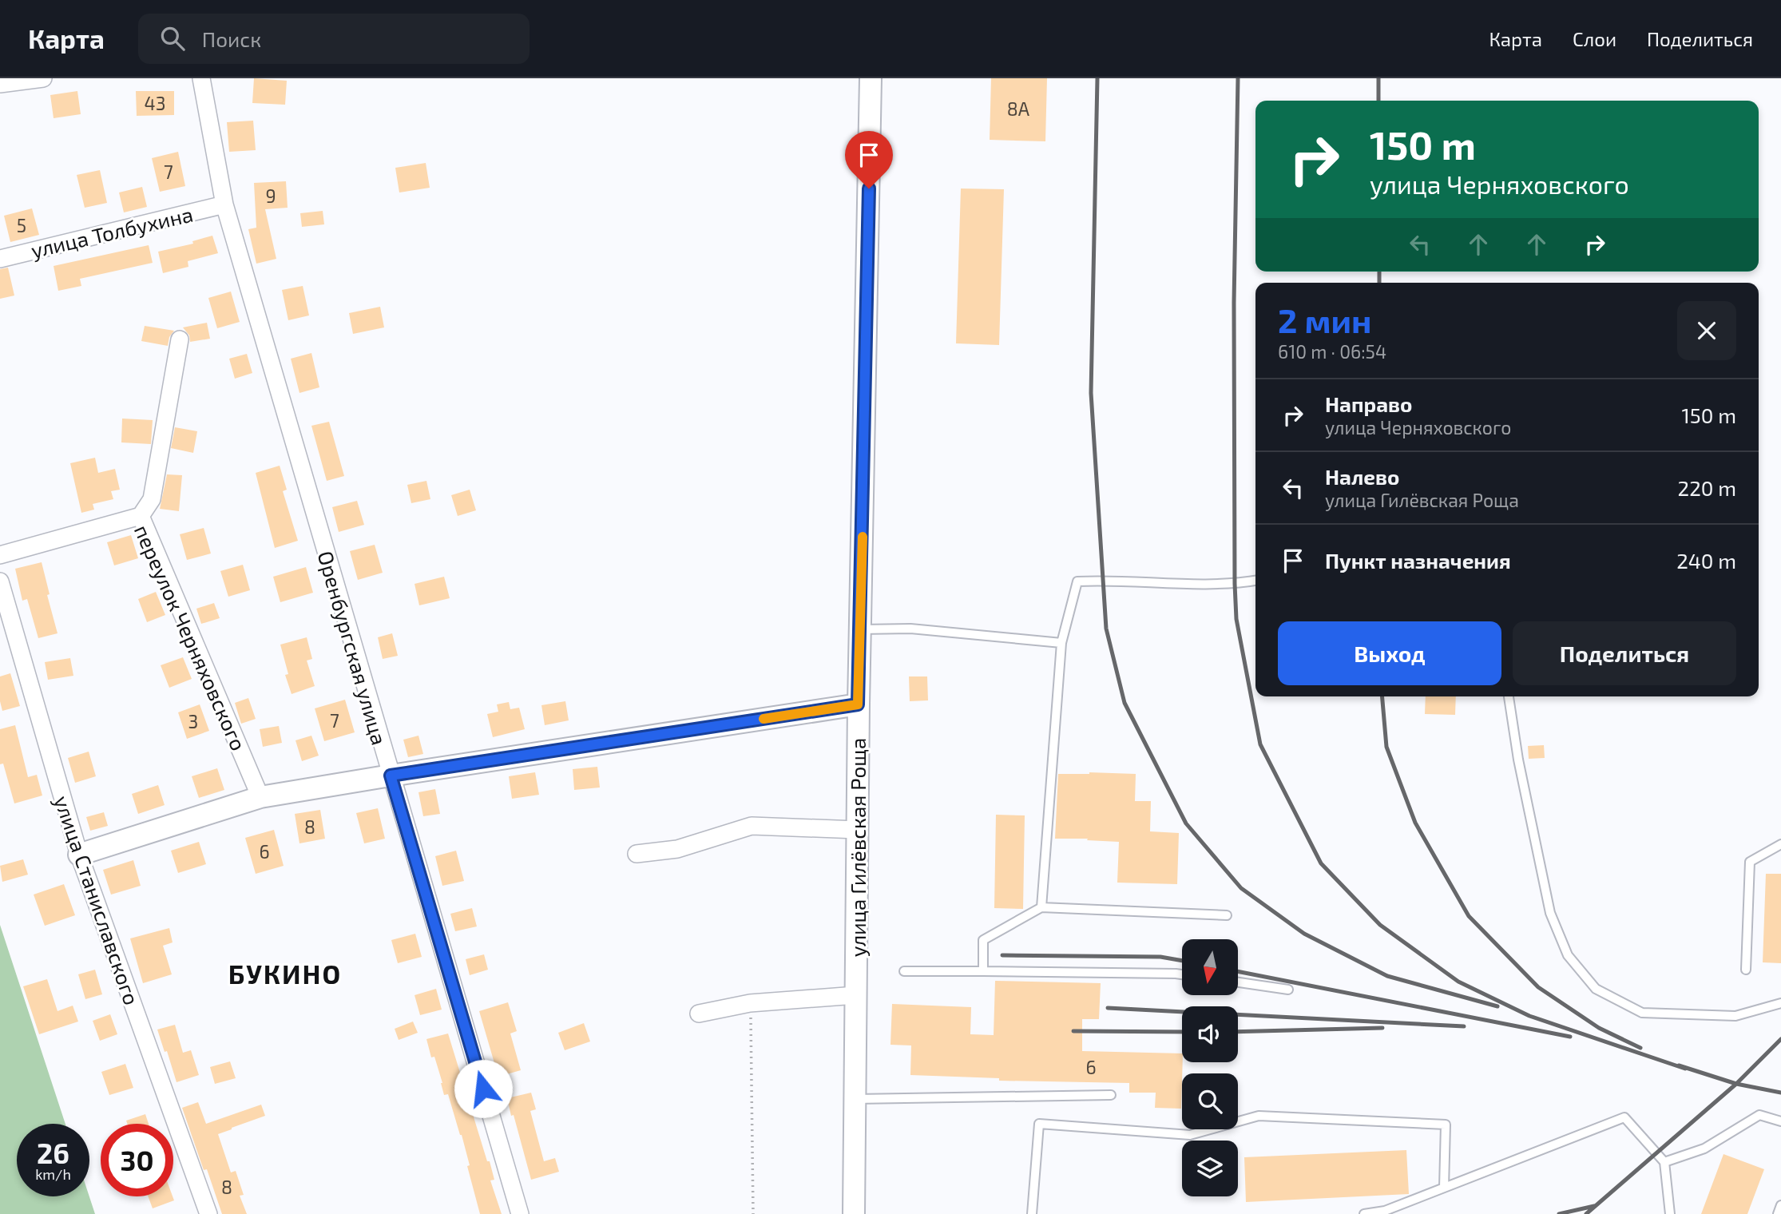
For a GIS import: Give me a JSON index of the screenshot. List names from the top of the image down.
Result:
{
  "streets": {
    "street": [
      "улица Толбухина",
      "переулок Черняховского",
      "Оренбургская улица",
      "улица Гилёвская Роща",
      "улица Станиславского"
    ]
  },
  "crossings": [
    ["улица Толбухина", "Оренбургская улица"]
  ],
  "districts": ["БУКИНО"],
  "house_numbers": [
    "43",
    "8А",
    "7",
    "9",
    "5",
    "7",
    "3",
    "8",
    "6",
    "6",
    "8"
  ],
  "north": "bottom",
  "page": {
    "header": "Карта",
    "search": "Поиск",
    "nav": ["Карта", "Слои", "Поделиться"],
    "turn": ["150 m", "улица Черняховского"],
    "heading": ["2 мин", "610 m · 06:54"],
    "list": [
      {
        "name": "Направо",
        "note": "улица Черняховского",
        "value": "150 m"
      },
      {
        "name": "Налево",
        "note": "улица Гилёвская Роща",
        "value": "220 m"
      },
      {
        "name": "Пункт назначения",
        "value": "240 m"
      }
    ],
    "buttons": ["Выход", "Поделиться"],
    "speed": "26 km/h",
    "limit": "30"
  }
}
